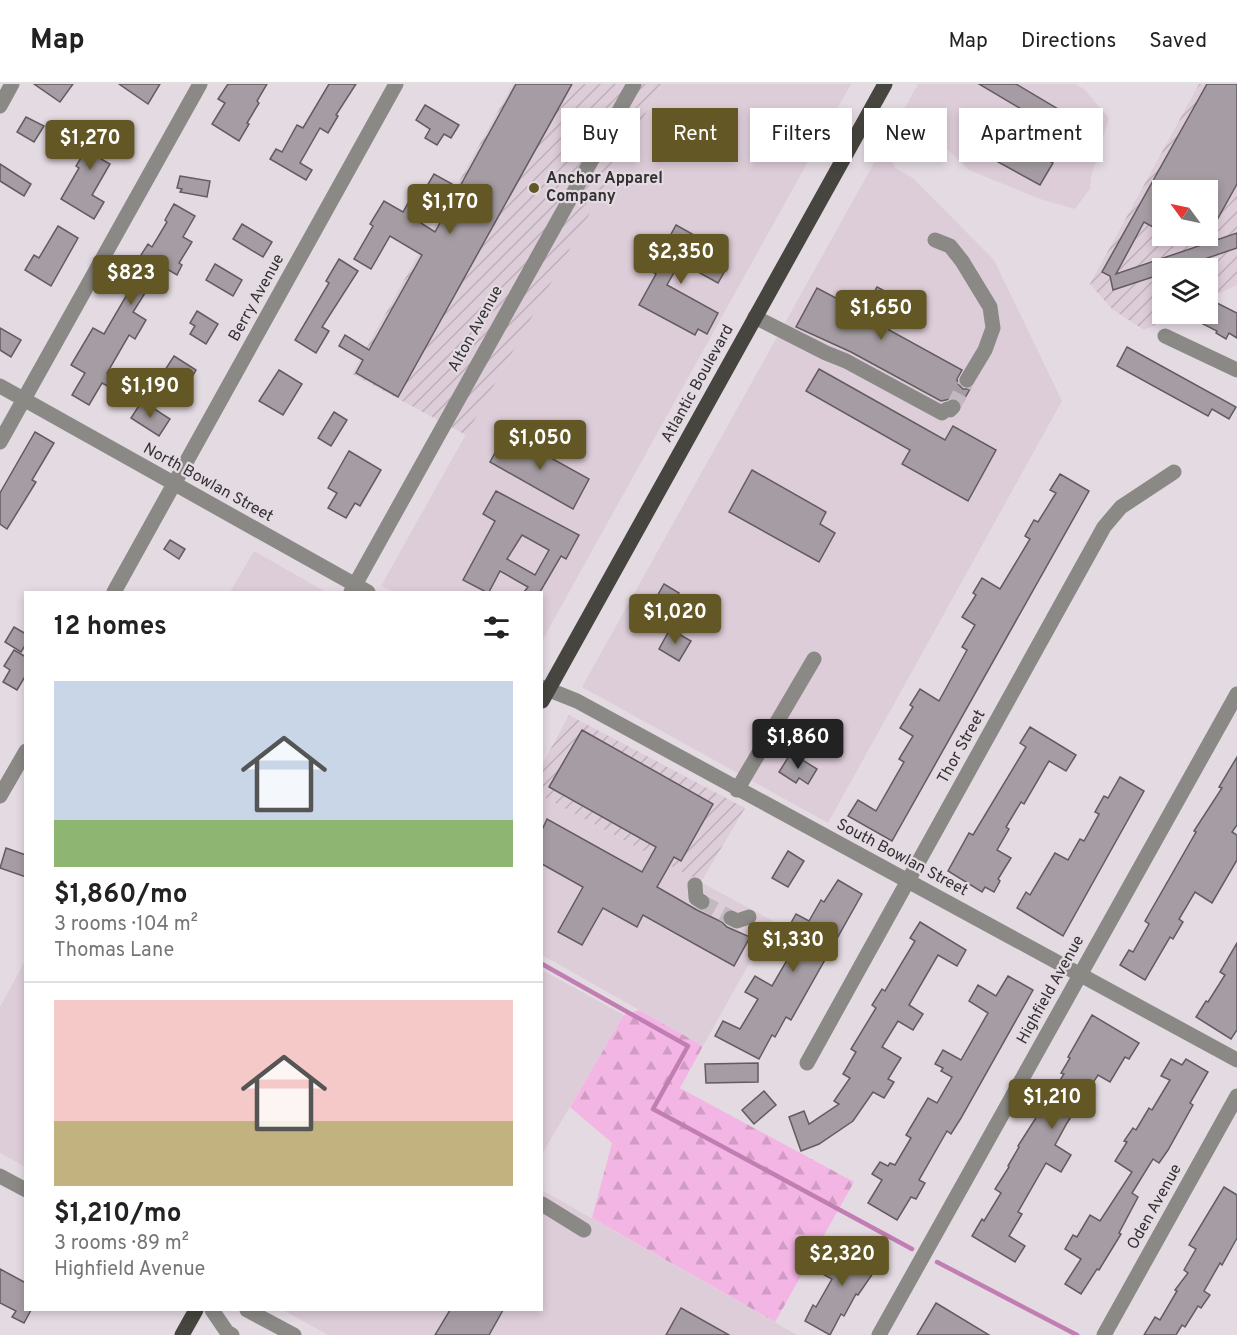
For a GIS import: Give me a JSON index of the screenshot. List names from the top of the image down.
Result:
{
  "streets": {
    "main road": ["Atlantic Boulevard"],
    "street": [
      "Berry Avenue",
      "Alton Avenue",
      "North Bowlan Street",
      "Thor Street",
      "South Bowlan Street",
      "Highfield Avenue",
      "Oden Avenue"
    ]
  },
  "crossings": [
    ["Berry Avenue", "North Bowlan Street"],
    ["Alton Avenue", "North Bowlan Street"],
    ["Atlantic Boulevard", "South Bowlan Street"],
    ["Thor Street", "South Bowlan Street"],
    ["South Bowlan Street", "Highfield Avenue"]
  ],
  "places": ["Anchor Apparel Company"],
  "north": "top left",
  "page": {
    "header": "Map",
    "nav": ["Map", "Directions", "Saved"],
    "chip": [
      "Buy",
      "Rent",
      "Filters",
      "New",
      "Apartment"
    ],
    "price": [
      "$1,270",
      "$1,170",
      "$2,350",
      "$823",
      "$1,650",
      "$1,190",
      "$1,050",
      "$1,020",
      "$1,860",
      "$1,330",
      "$1,210",
      "$2,320"
    ],
    "heading": "12 homes",
    "list": [
      {
        "name": "$1,860/mo",
        "note": "3 rooms · 104 m² · Thomas Lane"
      },
      {
        "name": "$1,210/mo",
        "note": "3 rooms · 89 m² · Highfield Avenue"
      }
    ]
  }
}
